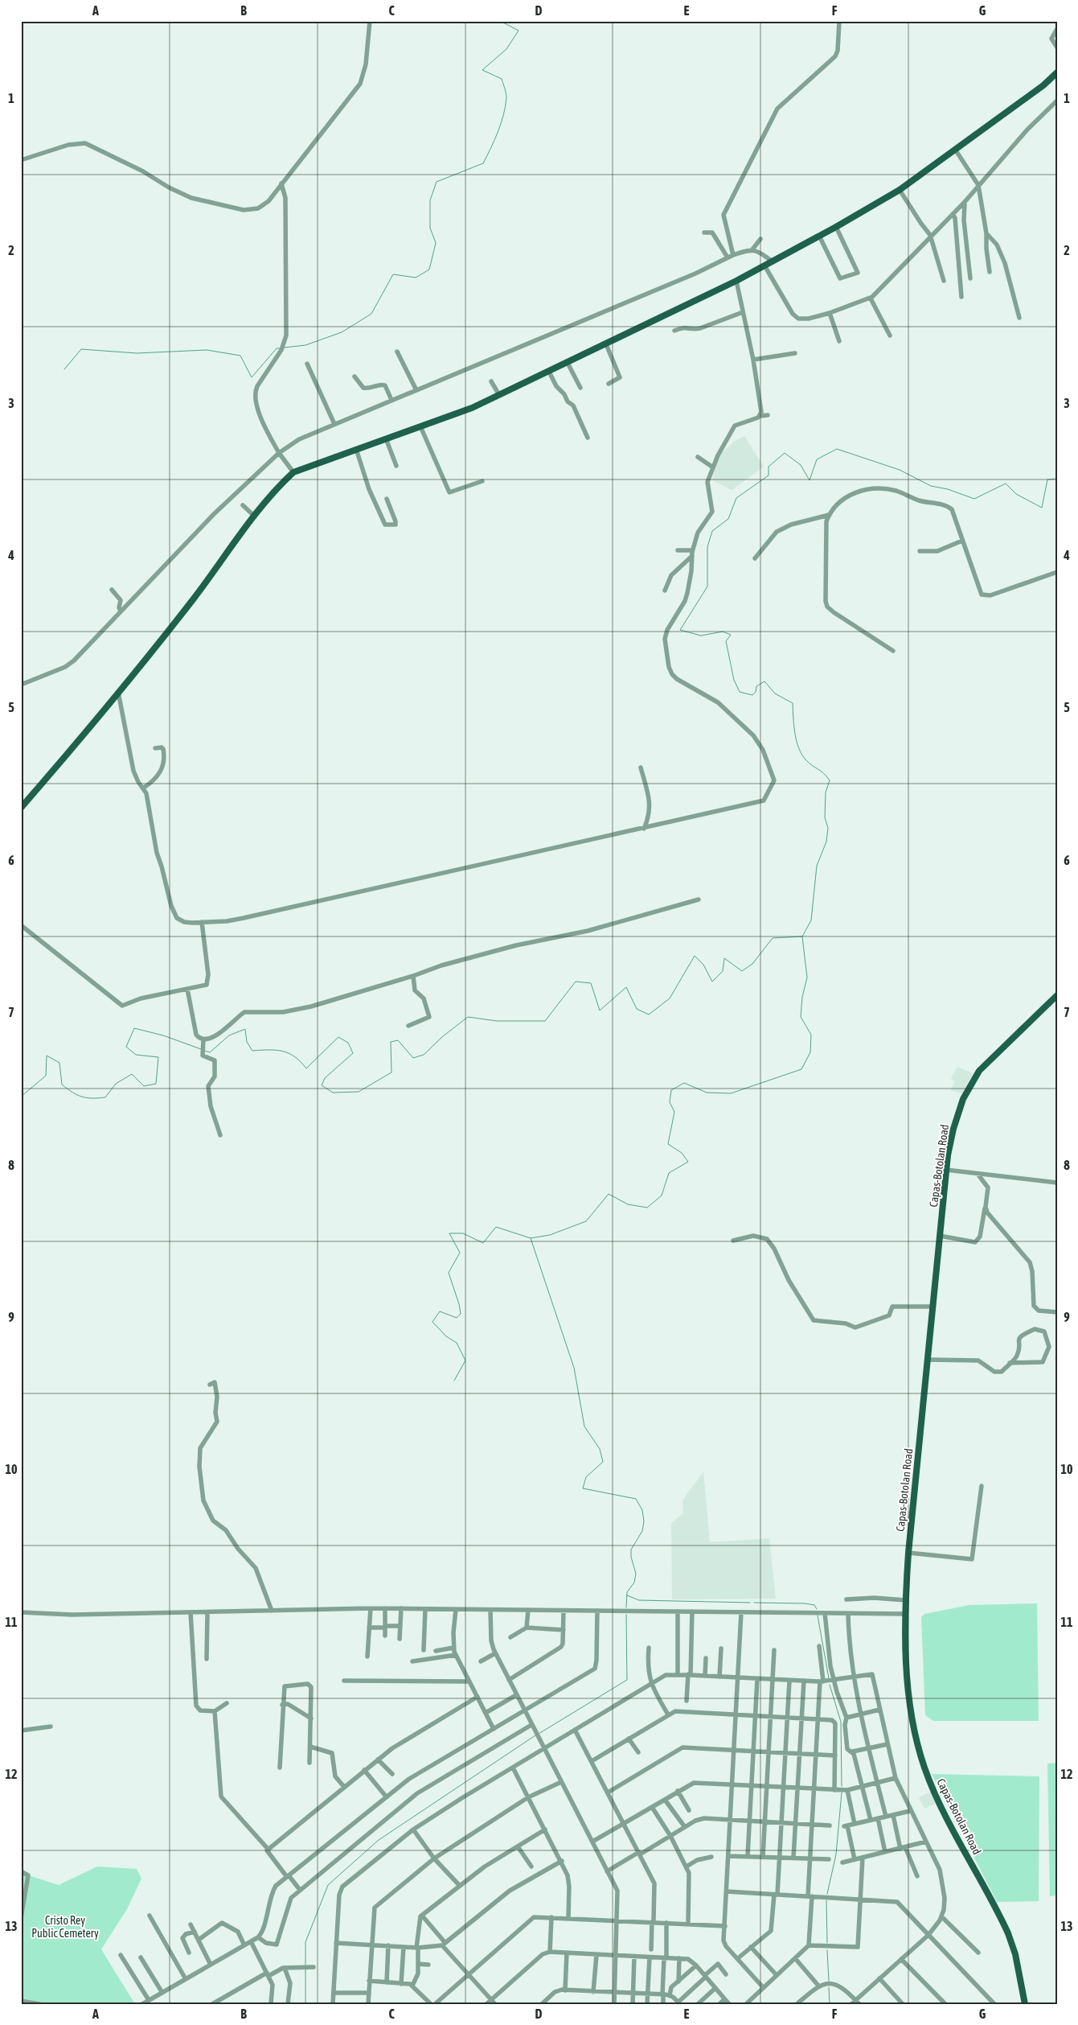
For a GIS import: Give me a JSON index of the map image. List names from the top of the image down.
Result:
{
  "streets": {
    "main road": ["Capas-Botolan Road"]
  },
  "parks": ["Cristo Rey Public Cemetery"],
  "grid": {
    "columns": [
      "A",
      "B",
      "C",
      "D",
      "E",
      "F",
      "G"
    ],
    "rows": [
      "1",
      "2",
      "3",
      "4",
      "5",
      "6",
      "7",
      "8",
      "9",
      "10",
      "11",
      "12",
      "13"
    ]
  }
}
